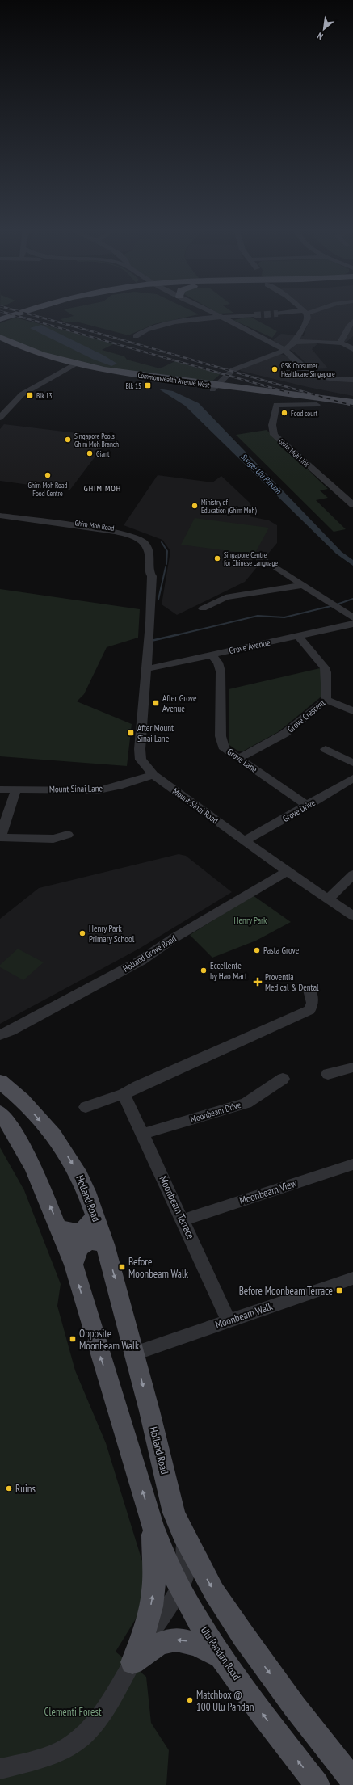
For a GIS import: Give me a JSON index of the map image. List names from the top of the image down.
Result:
{
  "streets": {
    "main road": ["Commonwealth Avenue West", "Holland Road", "Ulu Pandan Road"],
    "street": [
      "Ghim Moh Link",
      "Ghim Moh Road",
      "Grove Avenue",
      "Grove Crescent",
      "Grove Lane",
      "Mount Sinai Lane",
      "Mount Sinai Road",
      "Grove Drive",
      "Holland Grove Road",
      "Moonbeam Drive",
      "Moonbeam View",
      "Moonbeam Terrace",
      "Moonbeam Walk"
    ]
  },
  "crossings": [
    ["Commonwealth Avenue West", "Ghim Moh Link"],
    ["Ghim Moh Road", "Grove Avenue"],
    ["Ghim Moh Road", "Mount Sinai Road"],
    ["Grove Avenue", "Grove Crescent"],
    ["Grove Avenue", "Grove Lane"],
    ["Grove Avenue", "Mount Sinai Road"],
    ["Grove Crescent", "Grove Lane"],
    ["Grove Lane", "Grove Drive"],
    ["Mount Sinai Lane", "Mount Sinai Road"],
    ["Mount Sinai Road", "Grove Drive"],
    ["Mount Sinai Road", "Holland Grove Road"],
    ["Moonbeam Drive", "Moonbeam Terrace"],
    ["Moonbeam View", "Moonbeam Terrace"],
    ["Holland Road", "Moonbeam Walk"],
    ["Holland Road", "Ulu Pandan Road"],
    ["Moonbeam Terrace", "Moonbeam Walk"]
  ],
  "districts": ["GHIM MOH"],
  "water": ["Sungei Ulu Pandan"],
  "parks": ["Henry Park", "Clementi Forest"],
  "places": {
    "other": [
      "GSK Consumer Healthcare Singapore",
      "Food court",
      "Singapore Pools Ghim Moh Branch",
      "Giant",
      "Ghim Moh Road Food Centre",
      "Ministry of Education (Ghim Moh)",
      "Singapore Centre for Chinese Language",
      "Henry Park Primary School",
      "Pasta Grove",
      "Eccellente by Hao Mart",
      "Ruins",
      "Matchbox @ 100 Ulu Pandan"
    ],
    "transit": [
      "Blk 15",
      "Blk 13",
      "After Grove Avenue",
      "After Mount Sinai Lane",
      "Before Moonbeam Walk",
      "Before Moonbeam Terrace",
      "Opposite Moonbeam Walk"
    ],
    "health": ["Proventia Medical & Dental"]
  },
  "north": "bottom left"
}
